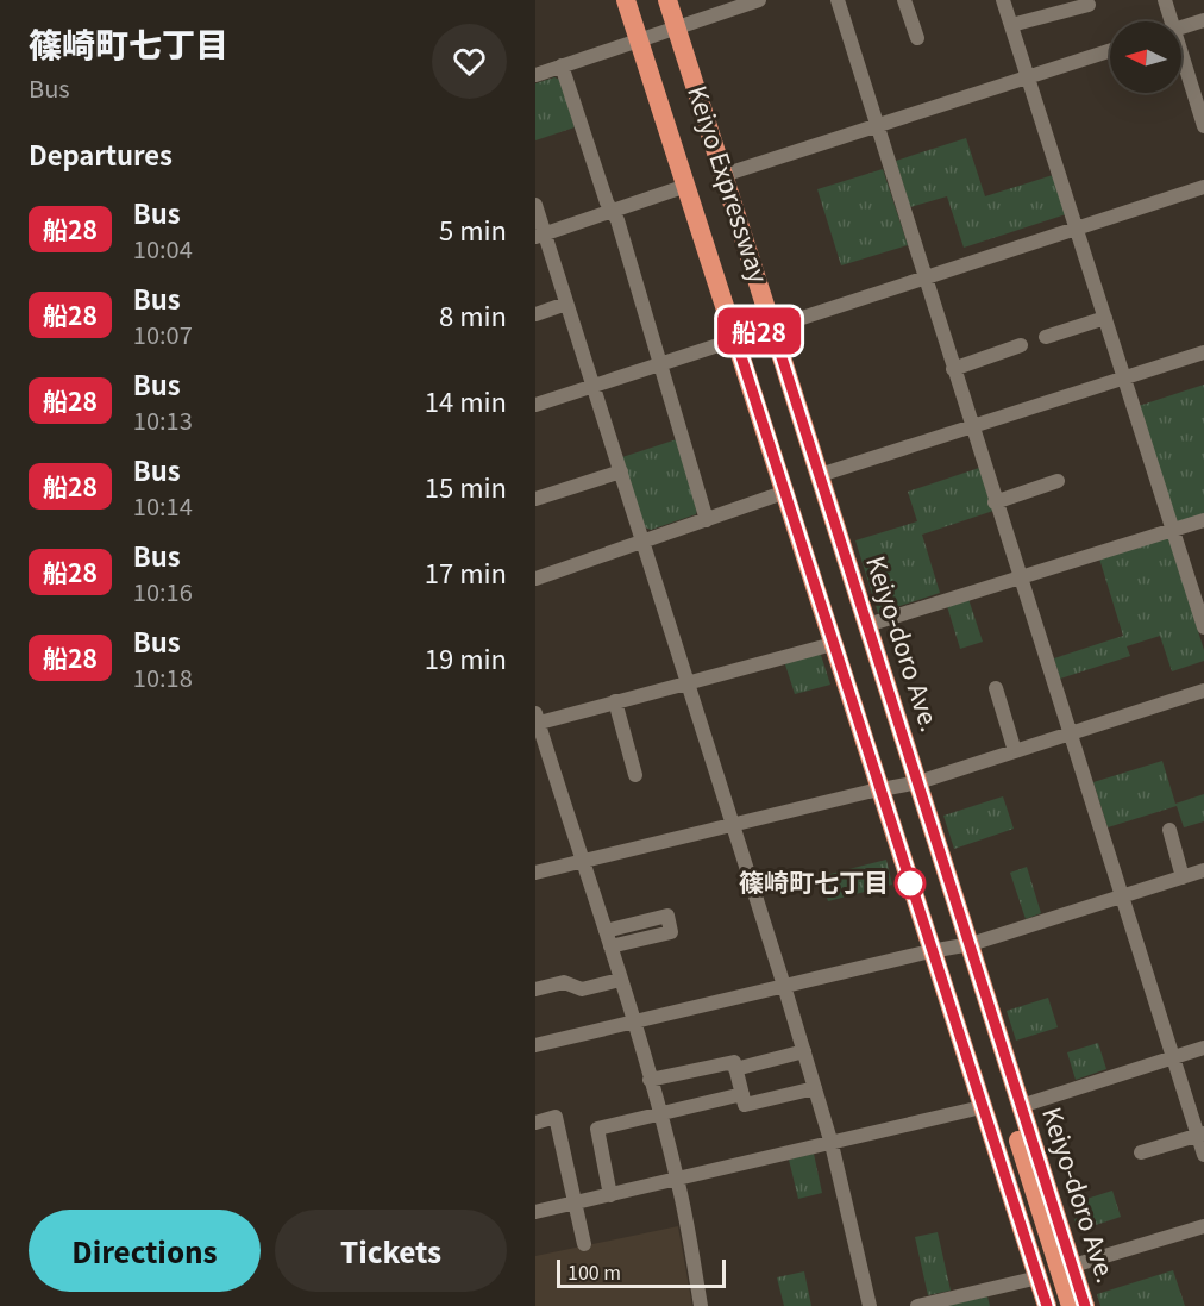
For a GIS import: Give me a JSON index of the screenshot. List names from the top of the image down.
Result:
{
  "streets": {
    "highway": ["Keiyo Expressway", "Keiyo-doro Ave."]
  },
  "places": ["篠崎町七丁目"],
  "lines": ["bus line 船28"],
  "scale_bar": "100 m",
  "north": "left",
  "page": {
    "heading": [
      ["篠崎町七丁目", "Bus"],
      "Departures"
    ],
    "on_map": "船28",
    "list": [
      {
        "mark": "船28",
        "name": "Bus",
        "note": "10:04",
        "value": "5 min"
      },
      {
        "mark": "船28",
        "name": "Bus",
        "note": "10:07",
        "value": "8 min"
      },
      {
        "mark": "船28",
        "name": "Bus",
        "note": "10:13",
        "value": "14 min"
      },
      {
        "mark": "船28",
        "name": "Bus",
        "note": "10:14",
        "value": "15 min"
      },
      {
        "mark": "船28",
        "name": "Bus",
        "note": "10:16",
        "value": "17 min"
      },
      {
        "mark": "船28",
        "name": "Bus",
        "note": "10:18",
        "value": "19 min"
      }
    ],
    "buttons": ["Directions", "Tickets"],
    "scale": "100 m"
  }
}
